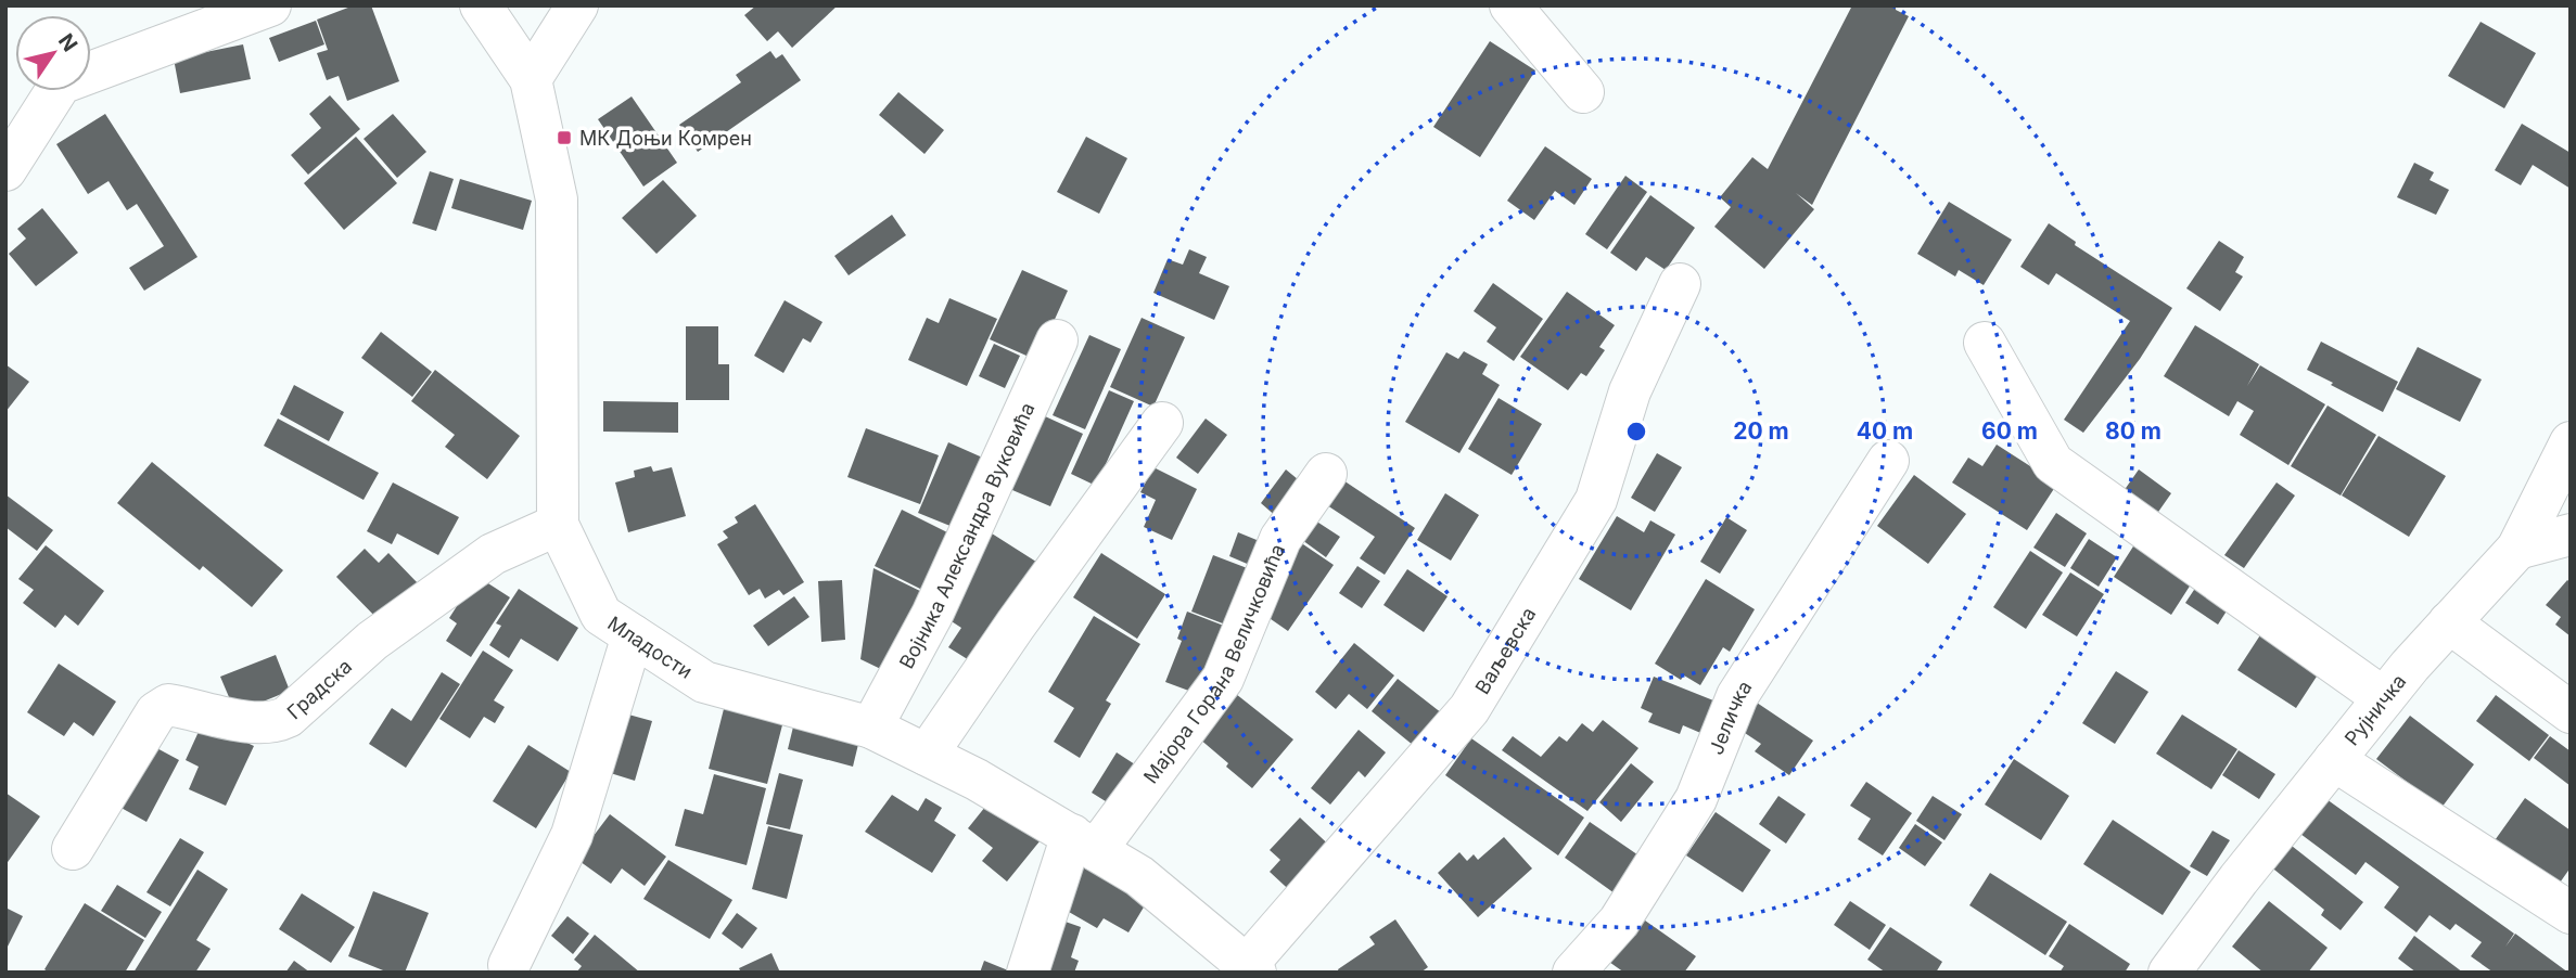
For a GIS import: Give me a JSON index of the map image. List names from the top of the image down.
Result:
{
  "streets": {
    "street": [
      "Војника Александра Вуковића",
      "Младости",
      "Ваљевска",
      "Мајора Горана Величковића",
      "Градска",
      "Рујничка",
      "Јеличка"
    ]
  },
  "crossings": [
    ["Војника Александра Вуковића", "Младости"],
    ["Младости", "Ваљевска"],
    ["Младости", "Мајора Горана Величковића"],
    ["Младости", "Градска"]
  ],
  "places": {
    "transit": ["МК Доњи Комрен"]
  },
  "north": "top right",
  "rings": [
    "20 m",
    "40 m",
    "60 m",
    "80 m"
  ]
}
